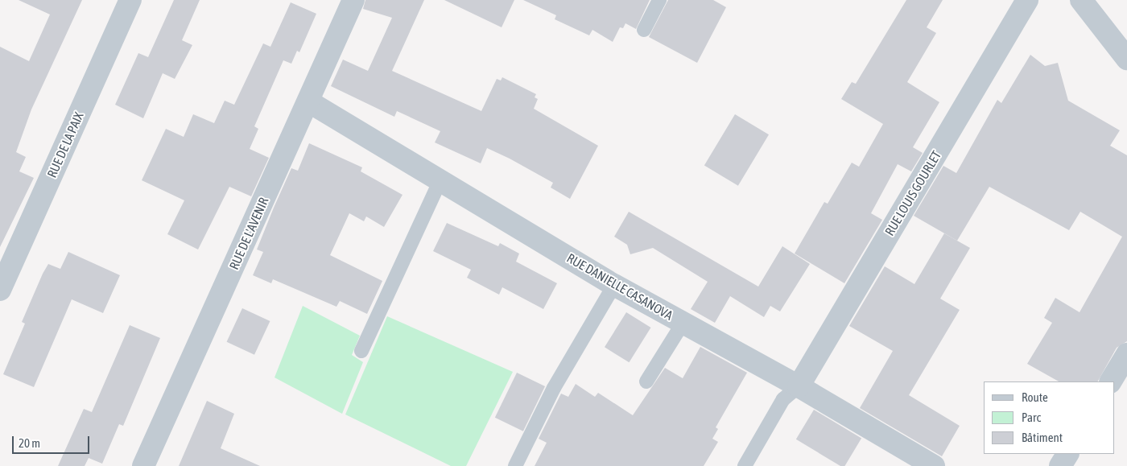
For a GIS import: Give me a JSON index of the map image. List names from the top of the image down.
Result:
{
  "streets": {
    "street": [
      "RUE DE LA PAIX",
      "RUE LOUIS GOURLET",
      "RUE DE L'AVENIR",
      "RUE DANIELLE CASANOVA"
    ]
  },
  "crossings": [
    ["RUE LOUIS GOURLET", "RUE DANIELLE CASANOVA"],
    ["RUE DE L'AVENIR", "RUE DANIELLE CASANOVA"]
  ],
  "legend": ["Route", "Parc", "Bâtiment"],
  "scale_bar": "20 m"
}
